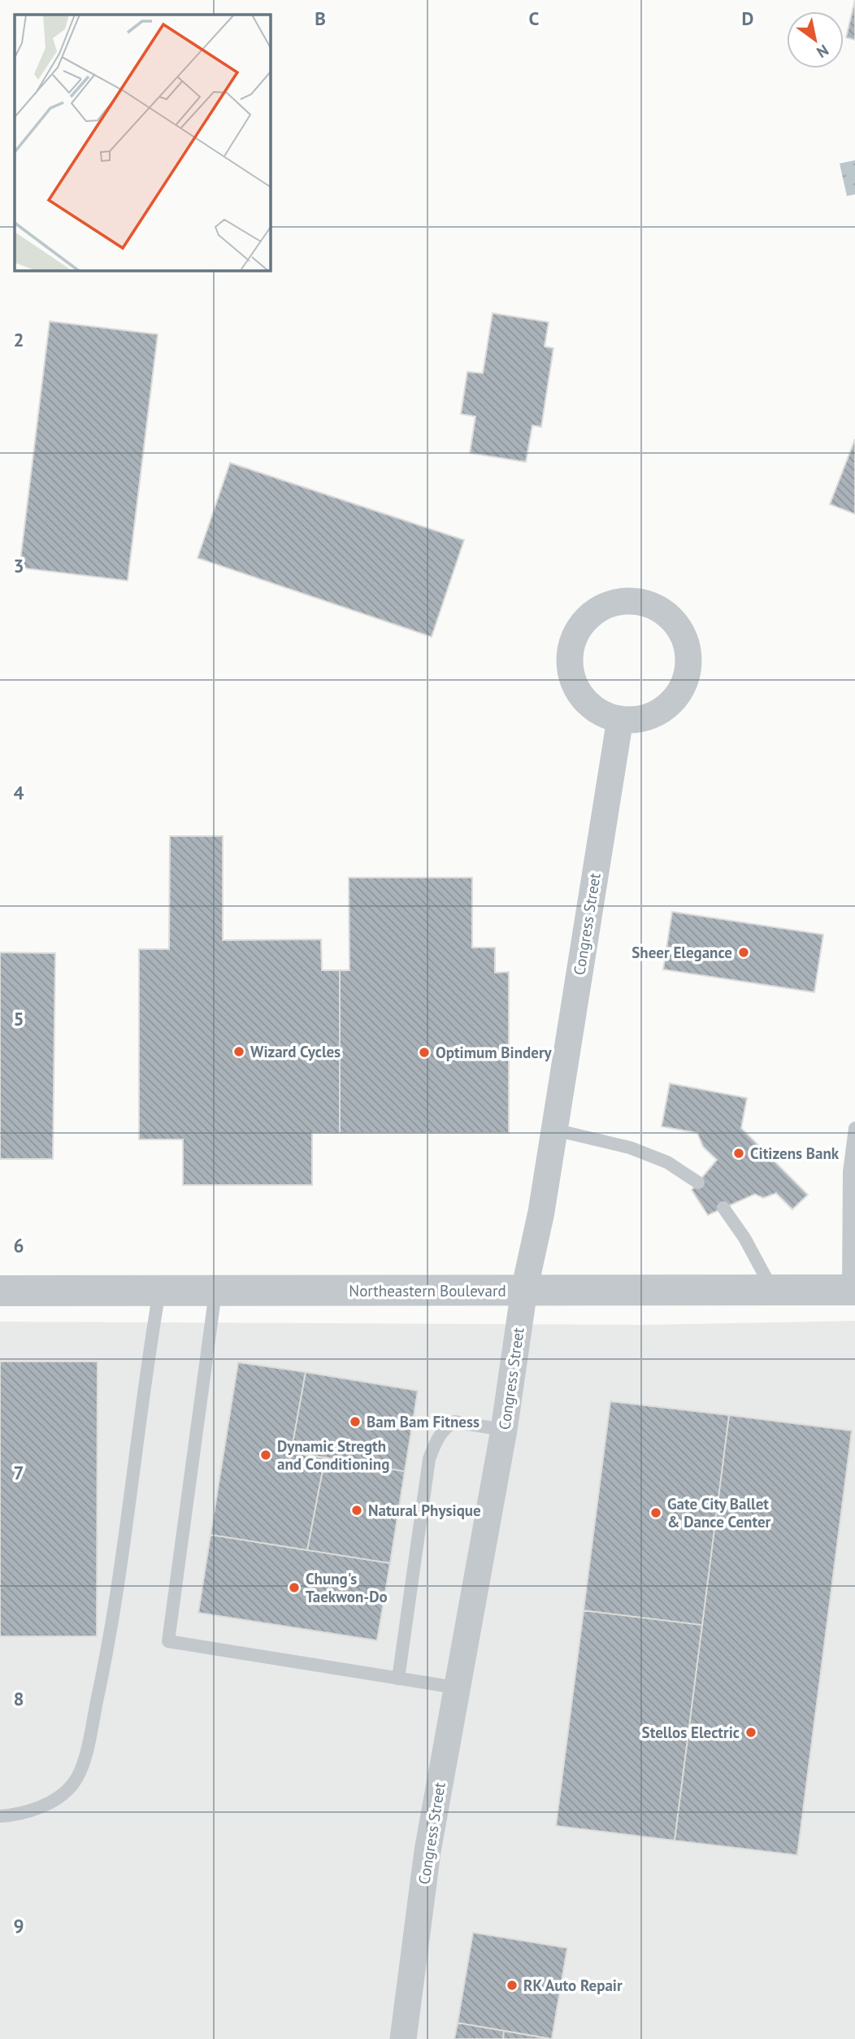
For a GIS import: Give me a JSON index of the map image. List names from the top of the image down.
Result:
{
  "streets": {
    "street": ["Congress Street", "Northeastern Boulevard"]
  },
  "crossings": [
    ["Congress Street", "Northeastern Boulevard"]
  ],
  "places": [
    "Sheer Elegance",
    "Wizard Cycles",
    "Optimum Bindery",
    "Citizens Bank",
    "Bam Bam Fitness",
    "Dynamic Stregth and Conditioning",
    "Natural Physique",
    "Gate City Ballet & Dance Center",
    "Chung's Taekwon-Do",
    "Stellos Electric",
    "RK Auto Repair"
  ],
  "north": "bottom right",
  "grid": {
    "columns": ["B", "C", "D"],
    "rows": [
      "2",
      "3",
      "4",
      "5",
      "6",
      "7",
      "8",
      "9"
    ]
  }
}
